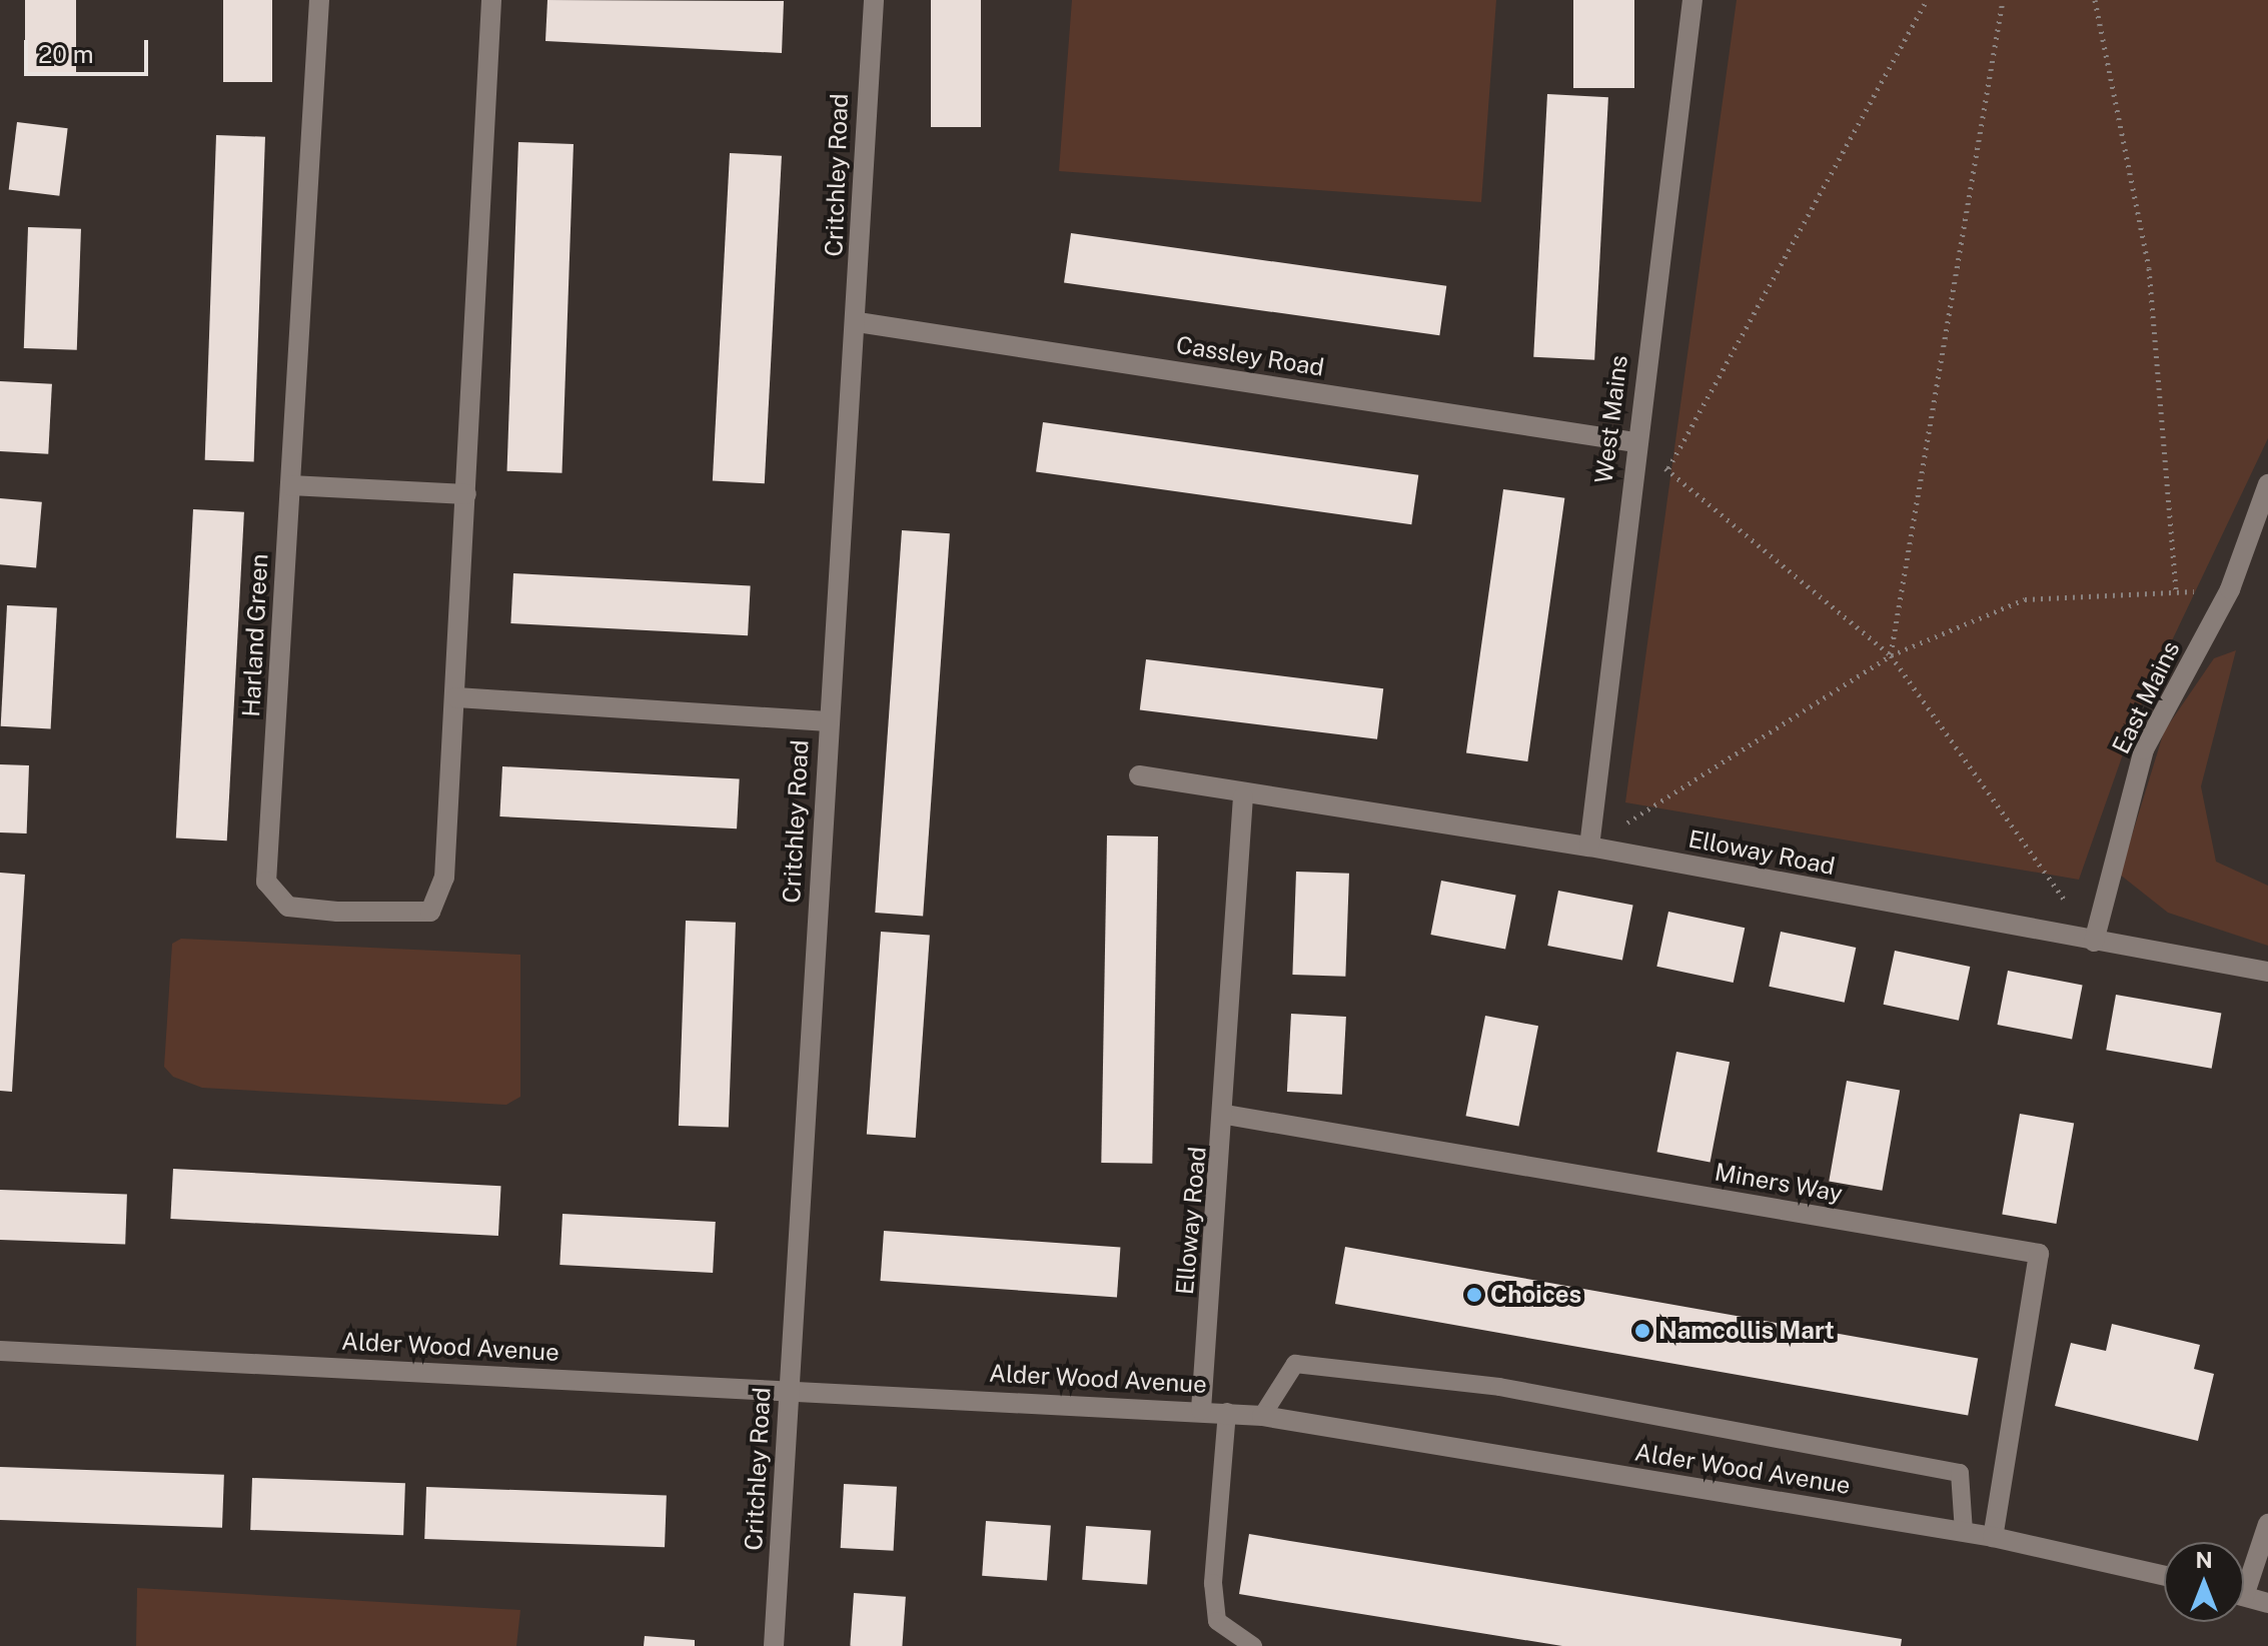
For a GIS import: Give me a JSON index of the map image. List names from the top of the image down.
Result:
{
  "streets": {
    "street": [
      "Critchley Road",
      "Cassley Road",
      "West Mains",
      "Harland Green",
      "East Mains",
      "Elloway Road",
      "Miners Way",
      "Alder Wood Avenue"
    ]
  },
  "crossings": [
    ["Critchley Road", "Cassley Road"],
    ["Critchley Road", "Alder Wood Avenue"],
    ["Cassley Road", "West Mains"],
    ["West Mains", "Elloway Road"],
    ["East Mains", "Elloway Road"],
    ["Elloway Road", "Miners Way"],
    ["Elloway Road", "Alder Wood Avenue"],
    ["Miners Way", "Alder Wood Avenue"]
  ],
  "places": ["Choices", "Namcollis Mart"],
  "scale_bar": "20 m",
  "north": "top"
}
